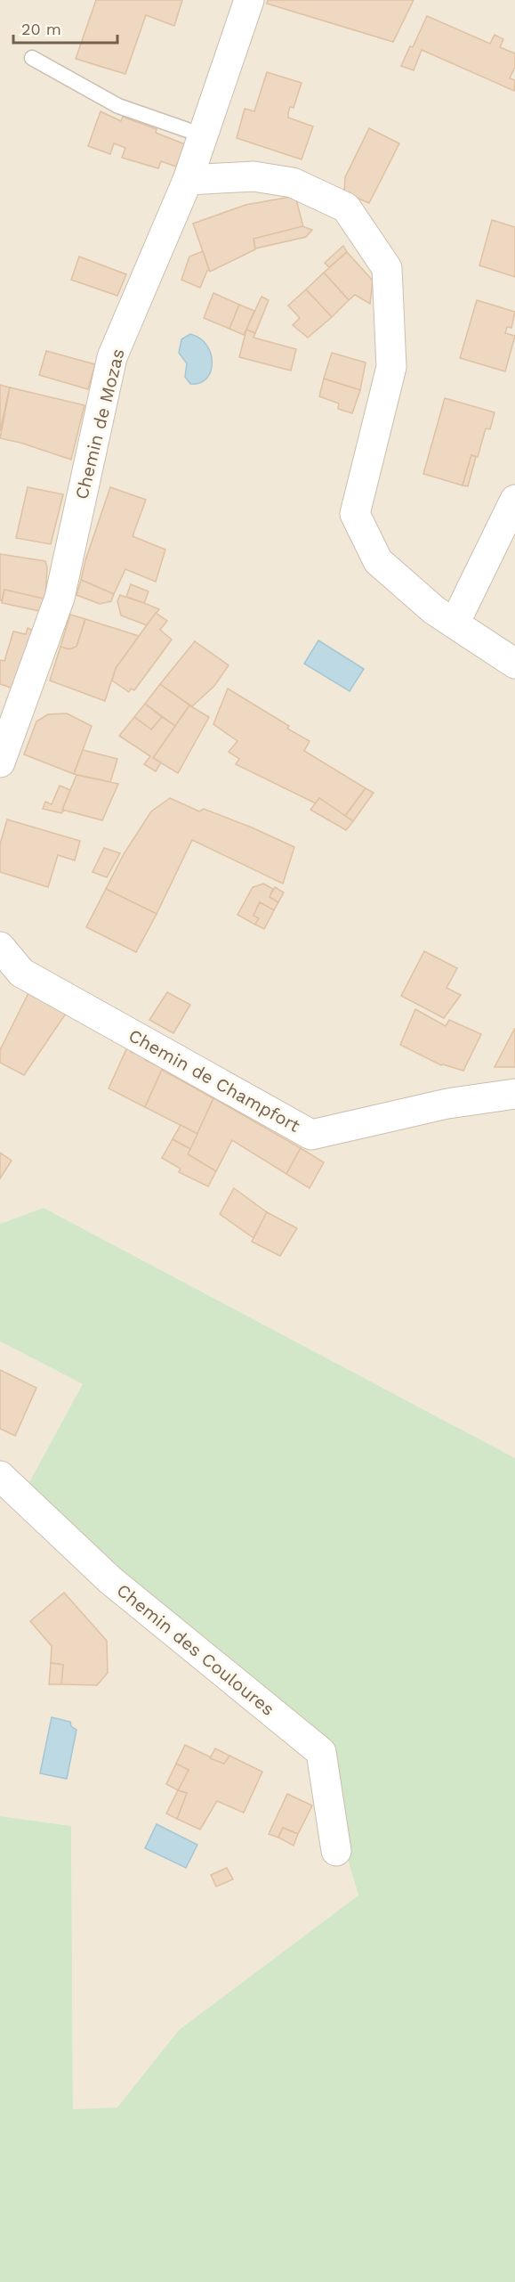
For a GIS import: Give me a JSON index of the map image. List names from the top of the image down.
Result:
{
  "streets": {
    "street": ["Chemin de Mozas", "Chemin de Champfort", "Chemin des Couloures"]
  },
  "scale_bar": "20 m"
}
